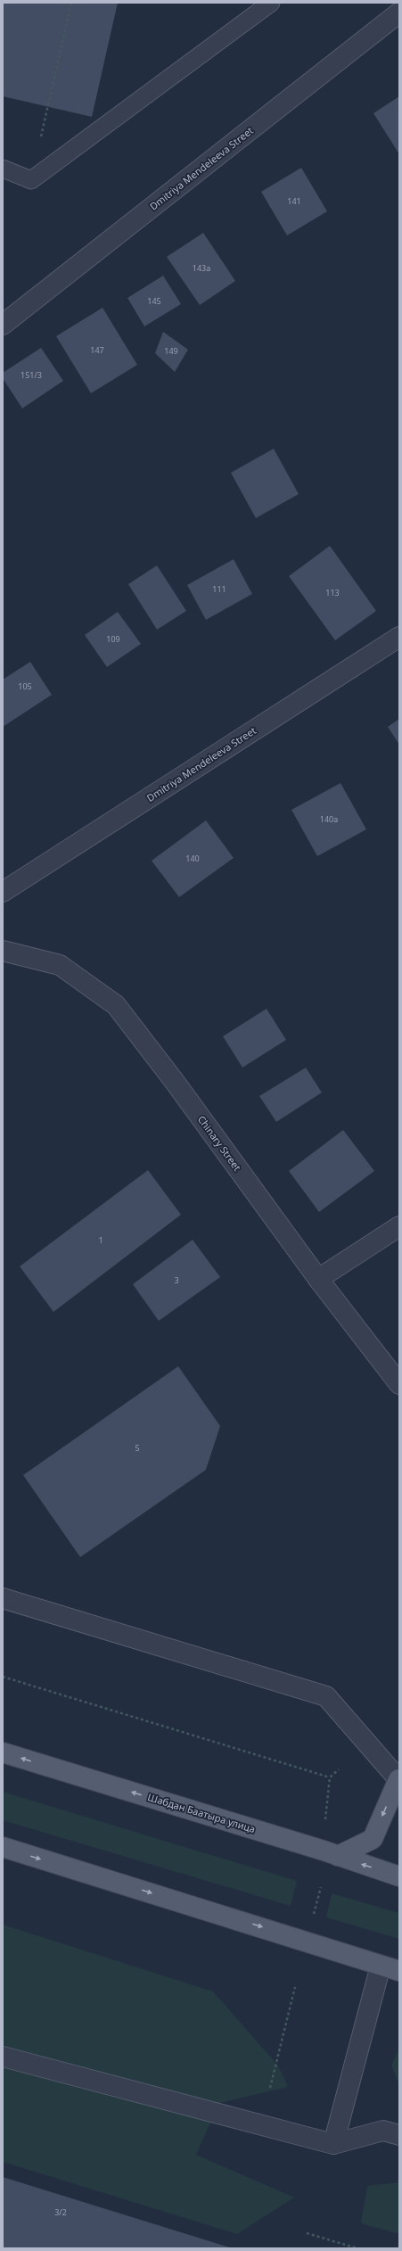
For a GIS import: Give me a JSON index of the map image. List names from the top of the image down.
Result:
{
  "streets": {
    "main road": ["Шабдан Баатыра улица"],
    "street": ["Dmitriya Mendeleeva Street", "Chinary Street"]
  },
  "house_numbers": [
    "141",
    "143а",
    "145",
    "147",
    "149",
    "151/3",
    "111",
    "113",
    "109",
    "105",
    "140а",
    "140",
    "1",
    "3",
    "5",
    "3/2"
  ]
}
